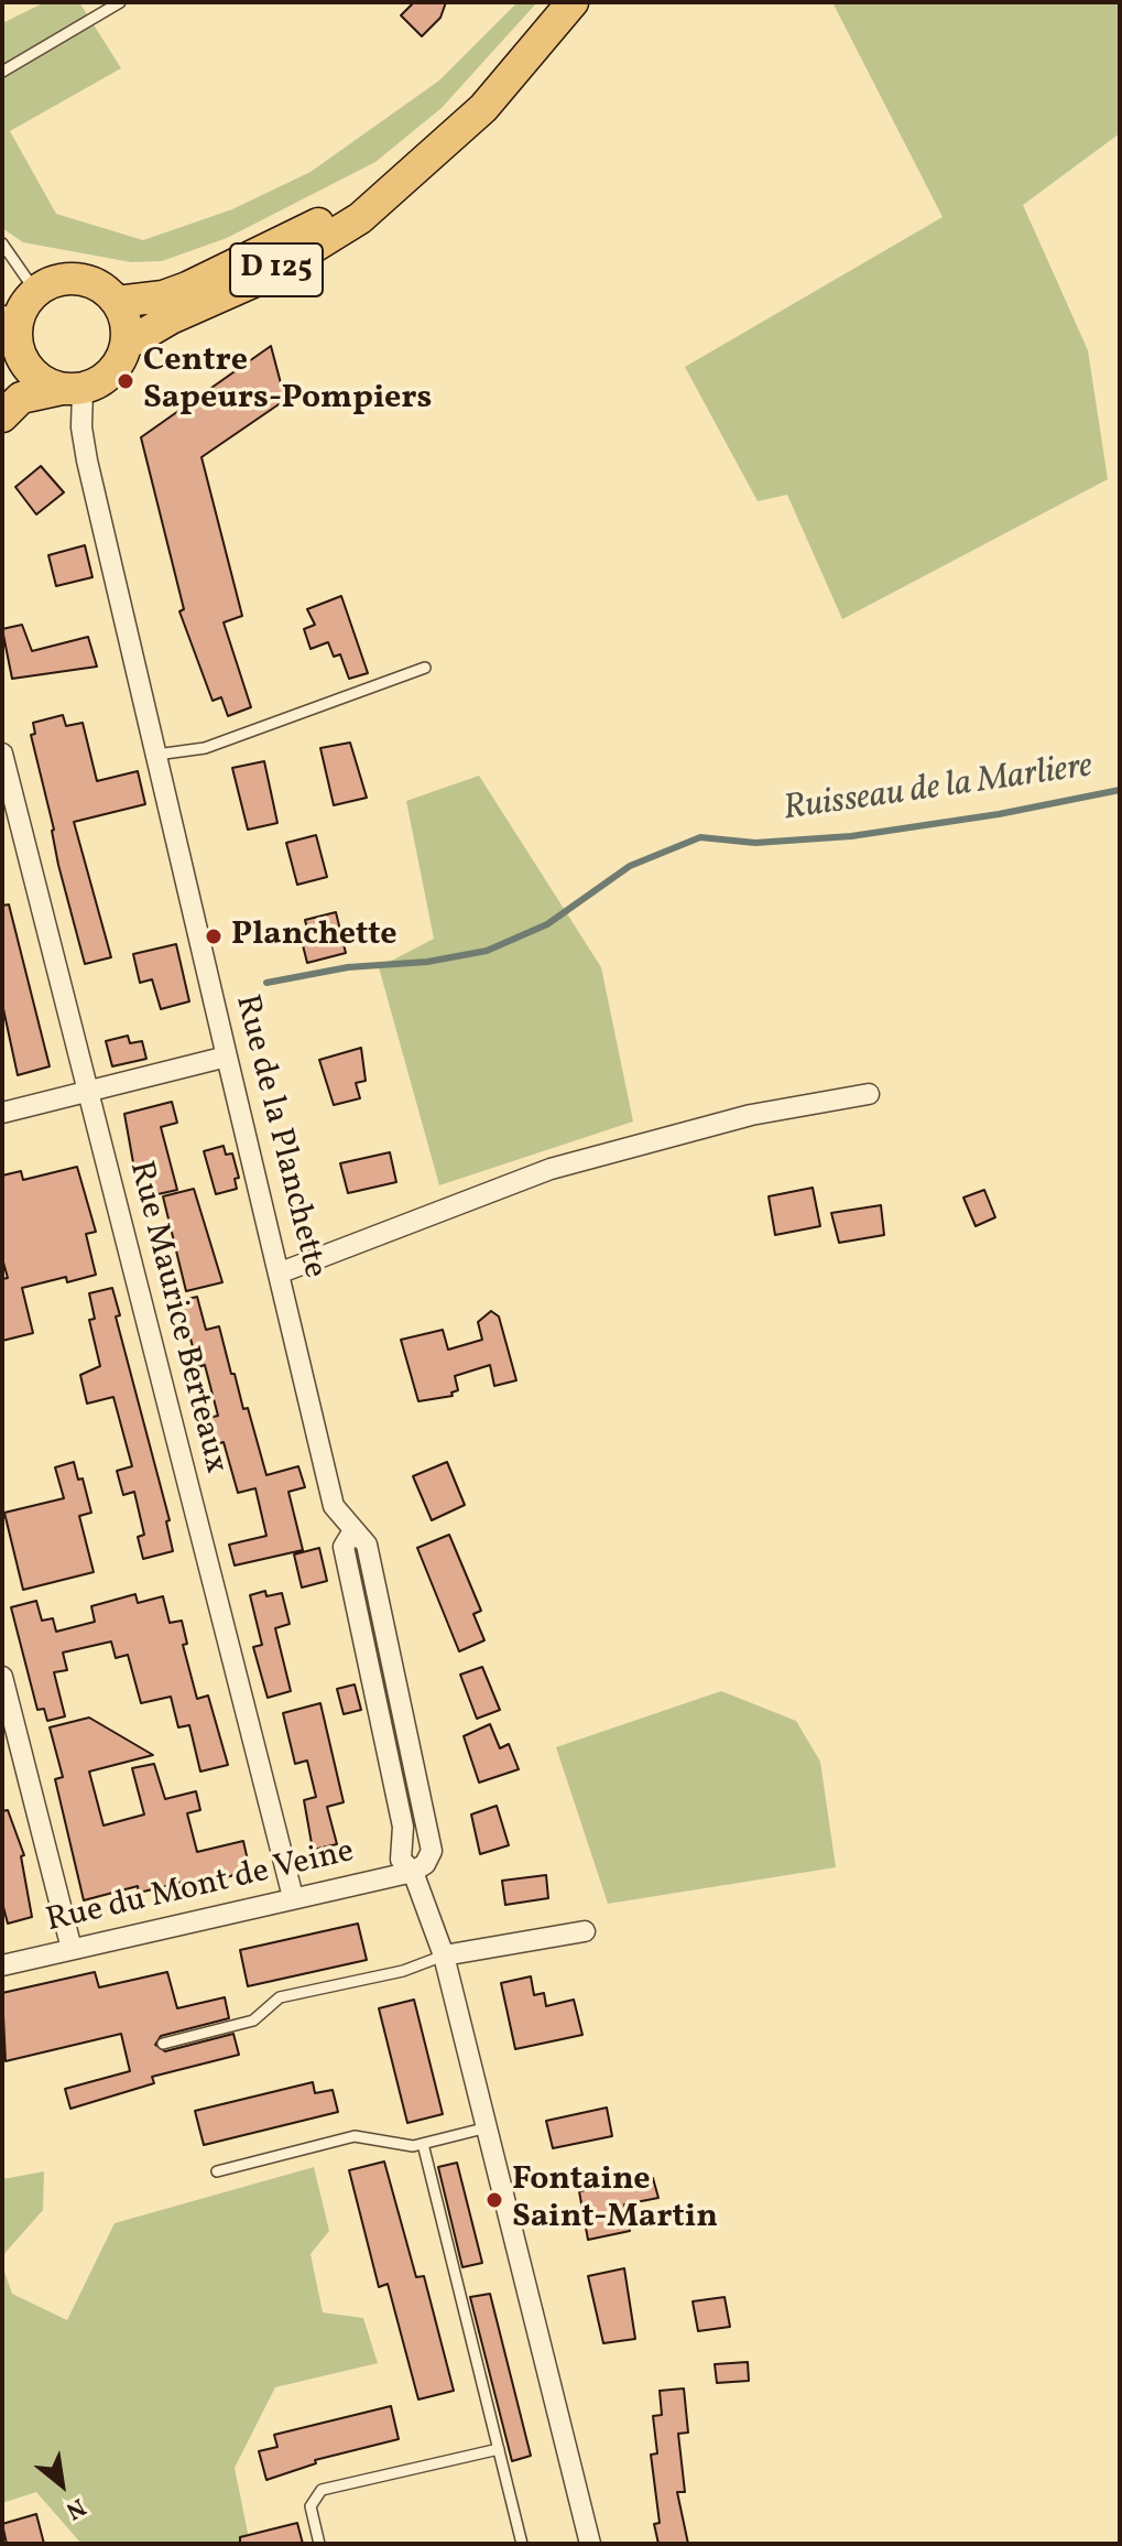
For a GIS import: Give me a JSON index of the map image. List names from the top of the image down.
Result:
{
  "streets": {
    "main road": ["D 125"],
    "street": ["Rue de la Planchette", "Rue Maurice Berteaux", "Rue du Mont de Veine"]
  },
  "crossings": [
    ["D 125", "Rue de la Planchette"],
    ["Rue de la Planchette", "Rue du Mont de Veine"],
    ["Rue Maurice Berteaux", "Rue du Mont de Veine"]
  ],
  "water": ["Ruisseau de la Marliere"],
  "places": ["Centre Sapeurs-Pompiers", "Planchette", "Fontaine Saint-Martin"],
  "north": "bottom right"
}
